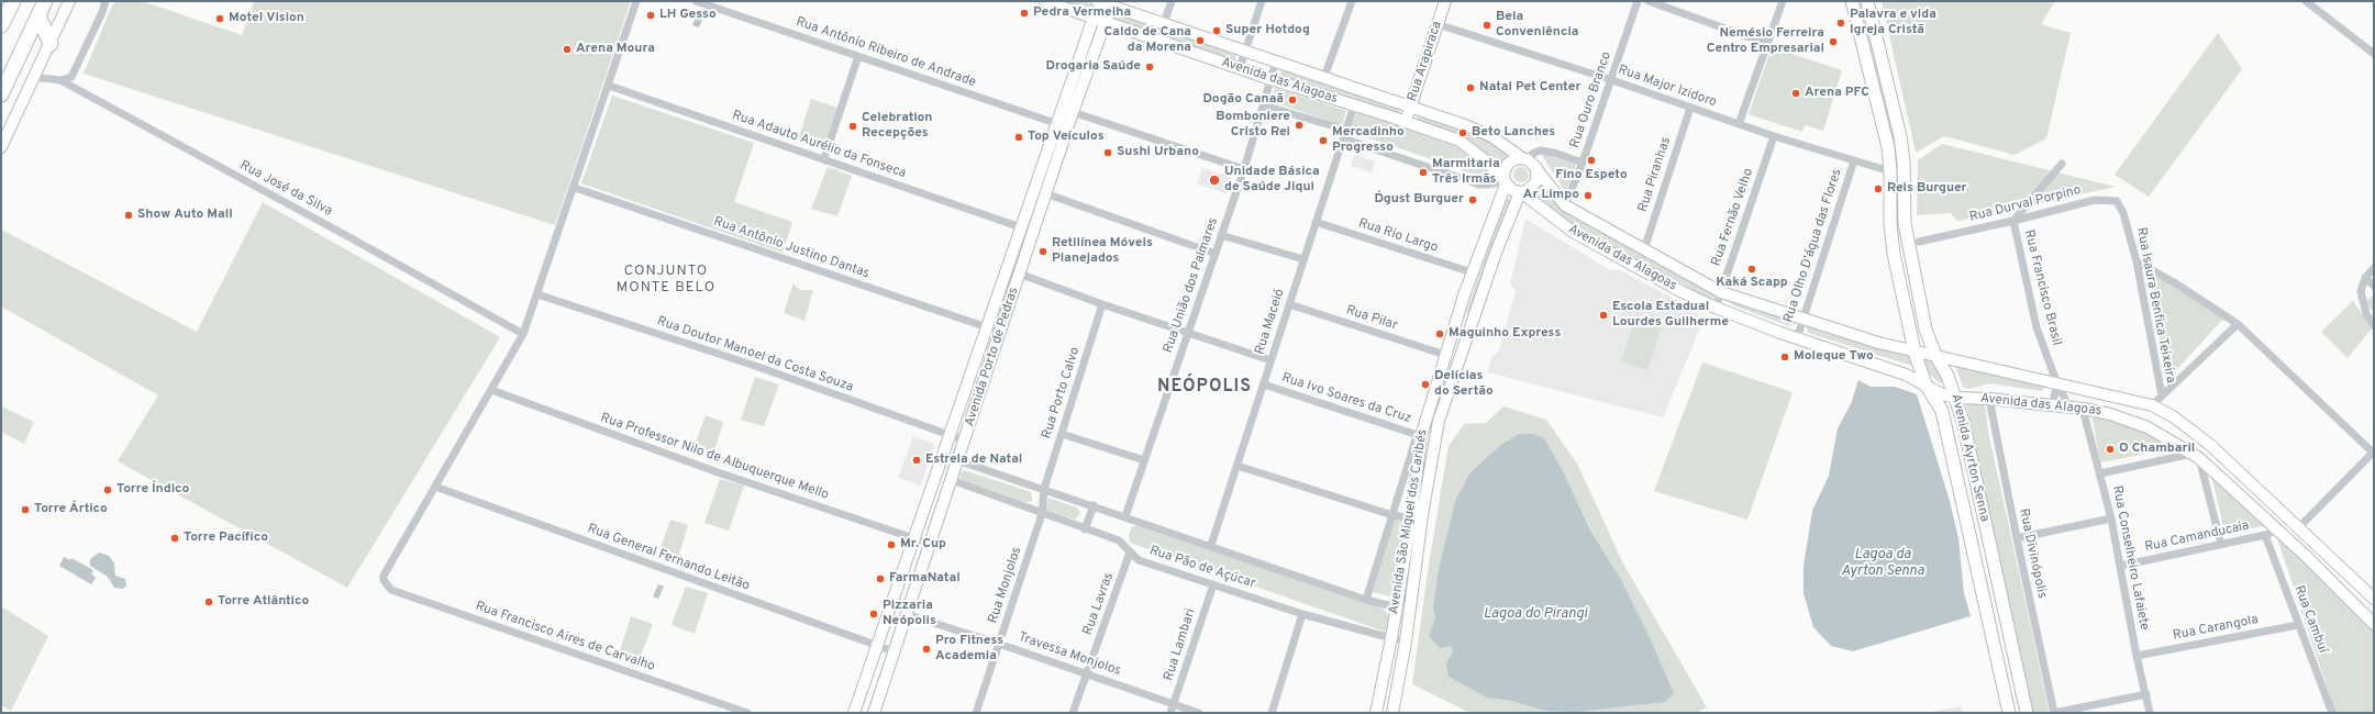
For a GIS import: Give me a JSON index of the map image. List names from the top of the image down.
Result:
{
  "streets": {
    "main road": [
      "Rua Arapiraca",
      "Avenida das Alagoas",
      "Avenida Porto de Pedras",
      "Avenida Ayrton Senna",
      "Avenida São Miguel dos Caribés"
    ],
    "street": [
      "Rua Antônio Ribeiro de Andrade",
      "Rua Major Izidoro",
      "Rua Ouro Branco",
      "Rua Adauto Aurélio da Fonseca",
      "Rua Piranhas",
      "Rua José da Silva",
      "Rua Durval Porpino",
      "Rua Fernão Velho",
      "Rua Rio Largo",
      "Rua Olho D'água das Flores",
      "Rua Antônio Justino Dantas",
      "Rua União dos Palmares",
      "Rua Francisco Brasil",
      "Rua Isaura Benfica Teixeira",
      "Rua Pilar",
      "Rua Maceió",
      "Rua Doutor Manoel da Costa Souza",
      "Rua Porto Calvo",
      "Rua Ivo Soares da Cruz",
      "Rua Professor Nilo de Albuquerque Mello",
      "Rua Camanducaia",
      "Rua Divinópolis",
      "Rua General Fernando Leitão",
      "Rua Conselheiro Lafaiete",
      "Rua Pão de Açúcar",
      "Rua Monjolos",
      "Rua Lavras",
      "Rua Cambuí",
      "Rua Carangola",
      "Rua Francisco Aires de Carvalho",
      "Rua Lambari",
      "Travessa Monjolos"
    ]
  },
  "crossings": [
    ["Rua Antônio Ribeiro de Andrade", "Avenida Porto de Pedras"],
    ["Rua Arapiraca", "Avenida das Alagoas"],
    ["Rua Arapiraca", "Rua Major Izidoro"],
    ["Avenida das Alagoas", "Rua Ouro Branco"],
    ["Avenida das Alagoas", "Rua Piranhas"],
    ["Avenida das Alagoas", "Rua Fernão Velho"],
    ["Avenida das Alagoas", "Rua Olho D'água das Flores"],
    ["Avenida das Alagoas", "Rua União dos Palmares"],
    ["Avenida das Alagoas", "Rua Francisco Brasil"],
    ["Avenida das Alagoas", "Rua Maceió"],
    ["Avenida das Alagoas", "Avenida Porto de Pedras"],
    ["Avenida das Alagoas", "Avenida Ayrton Senna"],
    ["Avenida das Alagoas", "Avenida São Miguel dos Caribés"],
    ["Avenida das Alagoas", "Rua Camanducaia"],
    ["Avenida das Alagoas", "Rua Divinópolis"],
    ["Avenida das Alagoas", "Rua Conselheiro Lafaiete"],
    ["Rua Major Izidoro", "Rua Ouro Branco"],
    ["Rua Major Izidoro", "Rua Piranhas"],
    ["Rua Major Izidoro", "Rua Fernão Velho"],
    ["Rua Major Izidoro", "Rua Olho D'água das Flores"],
    ["Rua Major Izidoro", "Avenida Ayrton Senna"],
    ["Rua Adauto Aurélio da Fonseca", "Avenida Porto de Pedras"],
    ["Rua Durval Porpino", "Rua Francisco Brasil"],
    ["Rua Durval Porpino", "Rua Isaura Benfica Teixeira"],
    ["Rua Rio Largo", "Rua Maceió"],
    ["Rua Rio Largo", "Avenida São Miguel dos Caribés"],
    ["Rua Antônio Justino Dantas", "Avenida Porto de Pedras"],
    ["Rua União dos Palmares", "Rua Pão de Açúcar"],
    ["Rua Pilar", "Rua Maceió"],
    ["Rua Pilar", "Avenida São Miguel dos Caribés"],
    ["Rua Maceió", "Rua Ivo Soares da Cruz"],
    ["Rua Maceió", "Rua Pão de Açúcar"],
    ["Rua Doutor Manoel da Costa Souza", "Avenida Porto de Pedras"],
    ["Avenida Porto de Pedras", "Rua Professor Nilo de Albuquerque Mello"],
    ["Avenida Porto de Pedras", "Rua General Fernando Leitão"],
    ["Avenida Porto de Pedras", "Rua Pão de Açúcar"],
    ["Avenida Porto de Pedras", "Travessa Monjolos"],
    ["Rua Porto Calvo", "Rua Pão de Açúcar"],
    ["Rua Porto Calvo", "Rua Monjolos"],
    ["Rua Ivo Soares da Cruz", "Avenida São Miguel dos Caribés"],
    ["Avenida São Miguel dos Caribés", "Rua Pão de Açúcar"],
    ["Rua Camanducaia", "Rua Conselheiro Lafaiete"],
    ["Rua Camanducaia", "Rua Cambuí"],
    ["Rua General Fernando Leitão", "Rua Francisco Aires de Carvalho"],
    ["Rua Conselheiro Lafaiete", "Rua Carangola"],
    ["Rua Pão de Açúcar", "Rua Monjolos"],
    ["Rua Pão de Açúcar", "Rua Lavras"],
    ["Rua Pão de Açúcar", "Rua Lambari"],
    ["Rua Monjolos", "Travessa Monjolos"],
    ["Rua Lavras", "Travessa Monjolos"],
    ["Rua Cambuí", "Rua Carangola"],
    ["Rua Lambari", "Travessa Monjolos"]
  ],
  "districts": ["CONJUNTO MONTE BELO", "NEÓPOLIS"],
  "water": ["Lagoa da Ayrton Senna", "Lagoa do Pirangi"],
  "places": [
    "Pedra Vermelha",
    "LH Gesso",
    "Motel Vision",
    "Palavra e vida Igreja Cristã",
    "Bela Conveniência",
    "Super Hotdog",
    "Caldo de Cana da Morena",
    "Nemésio Ferreira Centro Empresarial",
    "Arena Moura",
    "Drogaria Saúde",
    "Natal Pet Center",
    "Arena PFC",
    "Dogão Canaã",
    "Bomboniere Cristo Rei",
    "Celebration Recepções",
    "Beto Lanches",
    "Top Veículos",
    "Mercadinho Progresso",
    "Sushi Urbano",
    "Fino Espeto",
    "Marmitaria Três Irmãs",
    "Unidade Básica de Saúde Jiqui",
    "Reis Burguer",
    "Ar Limpo",
    "D´gust Burguer",
    "Show Auto Mall",
    "Retilínea Móveis Planejados",
    "Kaká Scapp",
    "Escola Estadual Lourdes Guilherme",
    "Maguinho Express",
    "Moleque Two",
    "Delícias do Sertão",
    "O Chambaril",
    "Estrela de Natal",
    "Torre Índico",
    "Torre Ártico",
    "Torre Pacífico",
    "Mr. Cup",
    "FarmaNatal",
    "Torre Atlântico",
    "Pizzaria Neópolis",
    "Pro Fitness Academia"
  ]
}
